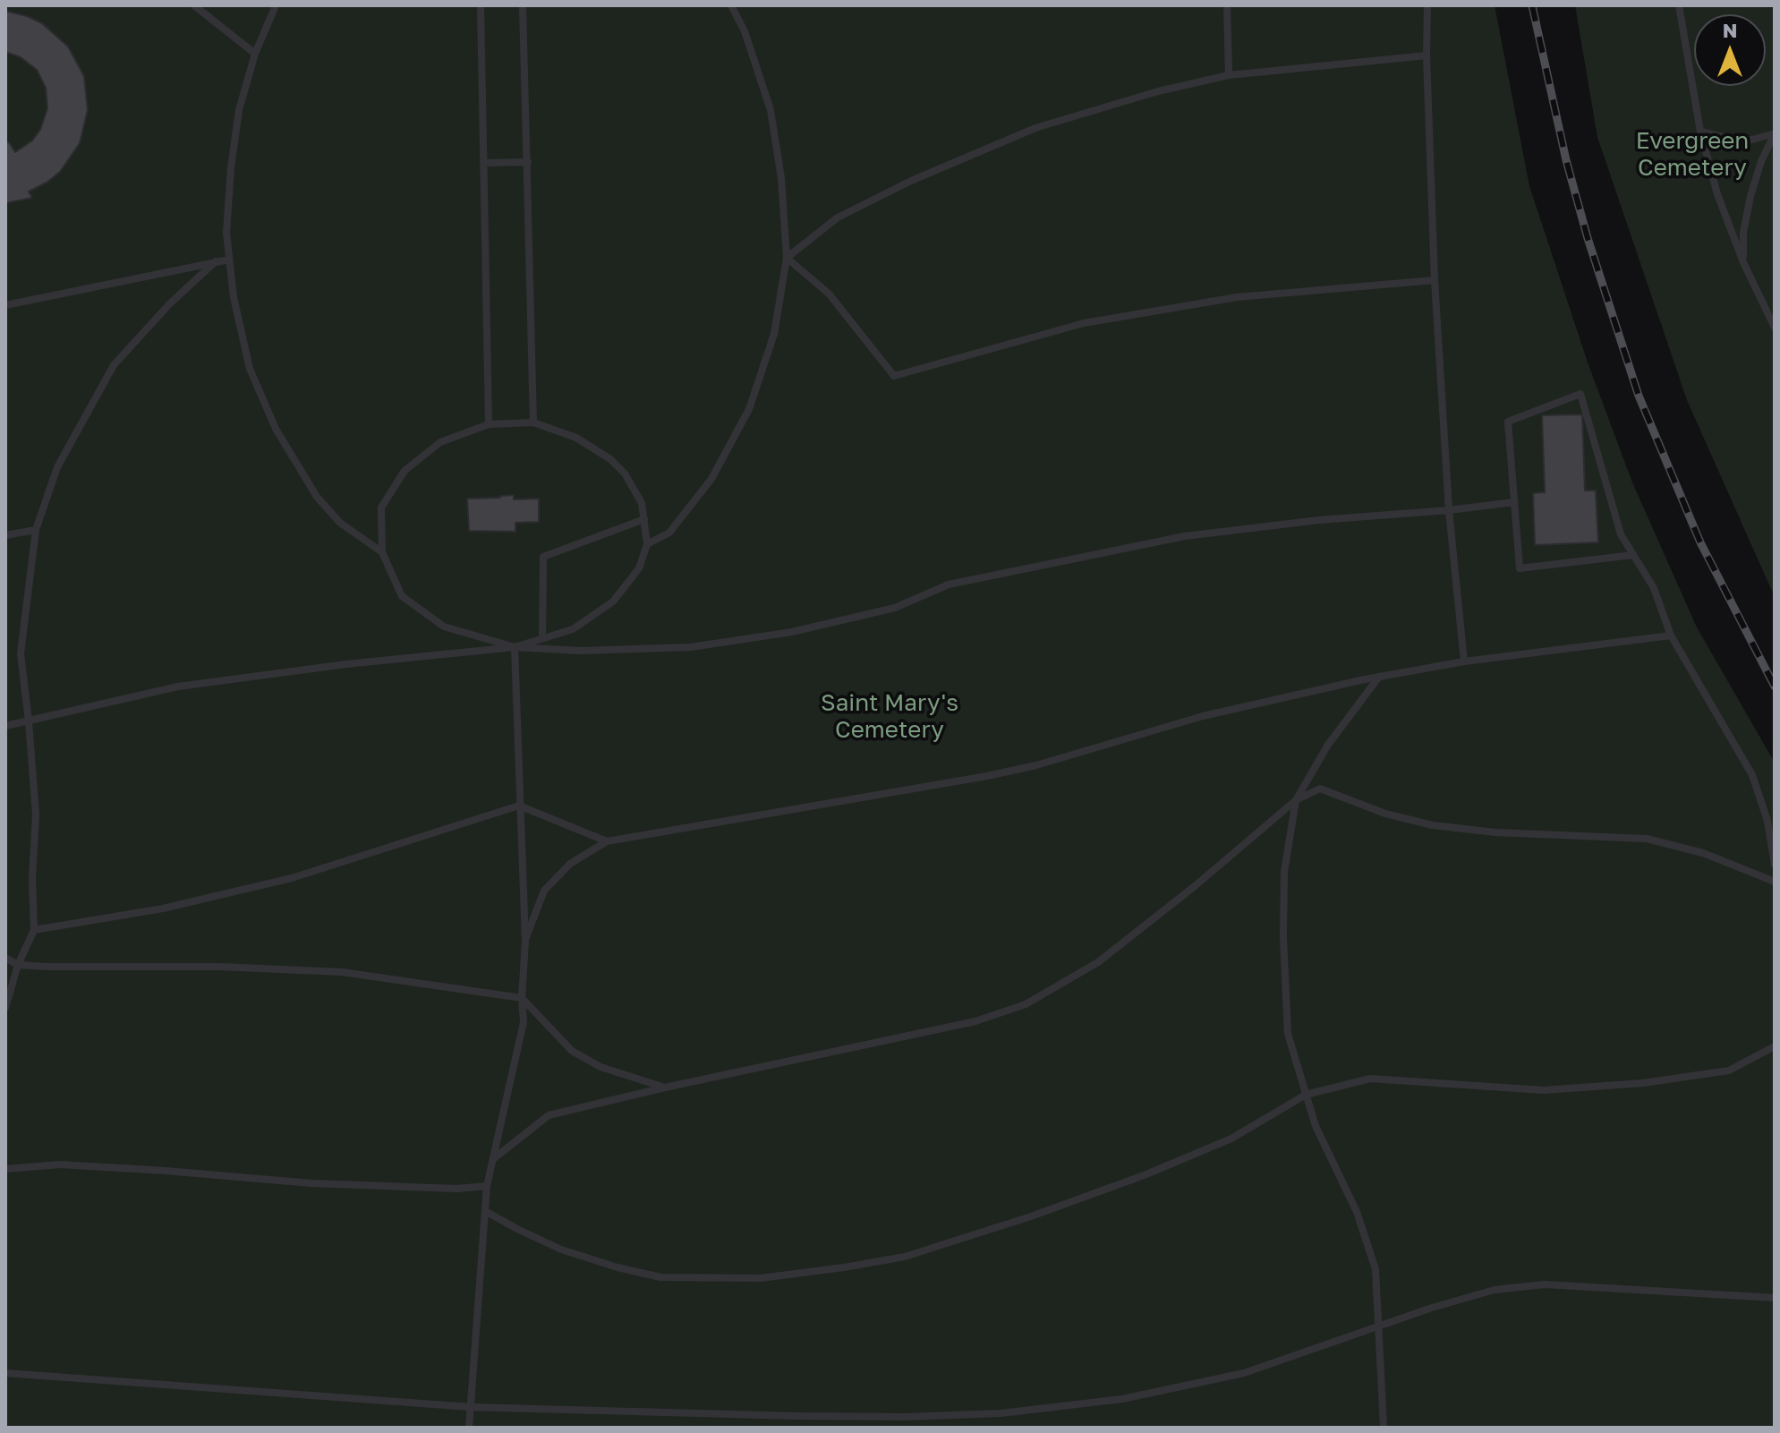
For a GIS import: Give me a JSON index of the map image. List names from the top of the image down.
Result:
{
  "parks": ["Evergreen Cemetery", "Saint Mary's Cemetery"],
  "north": "top"
}
